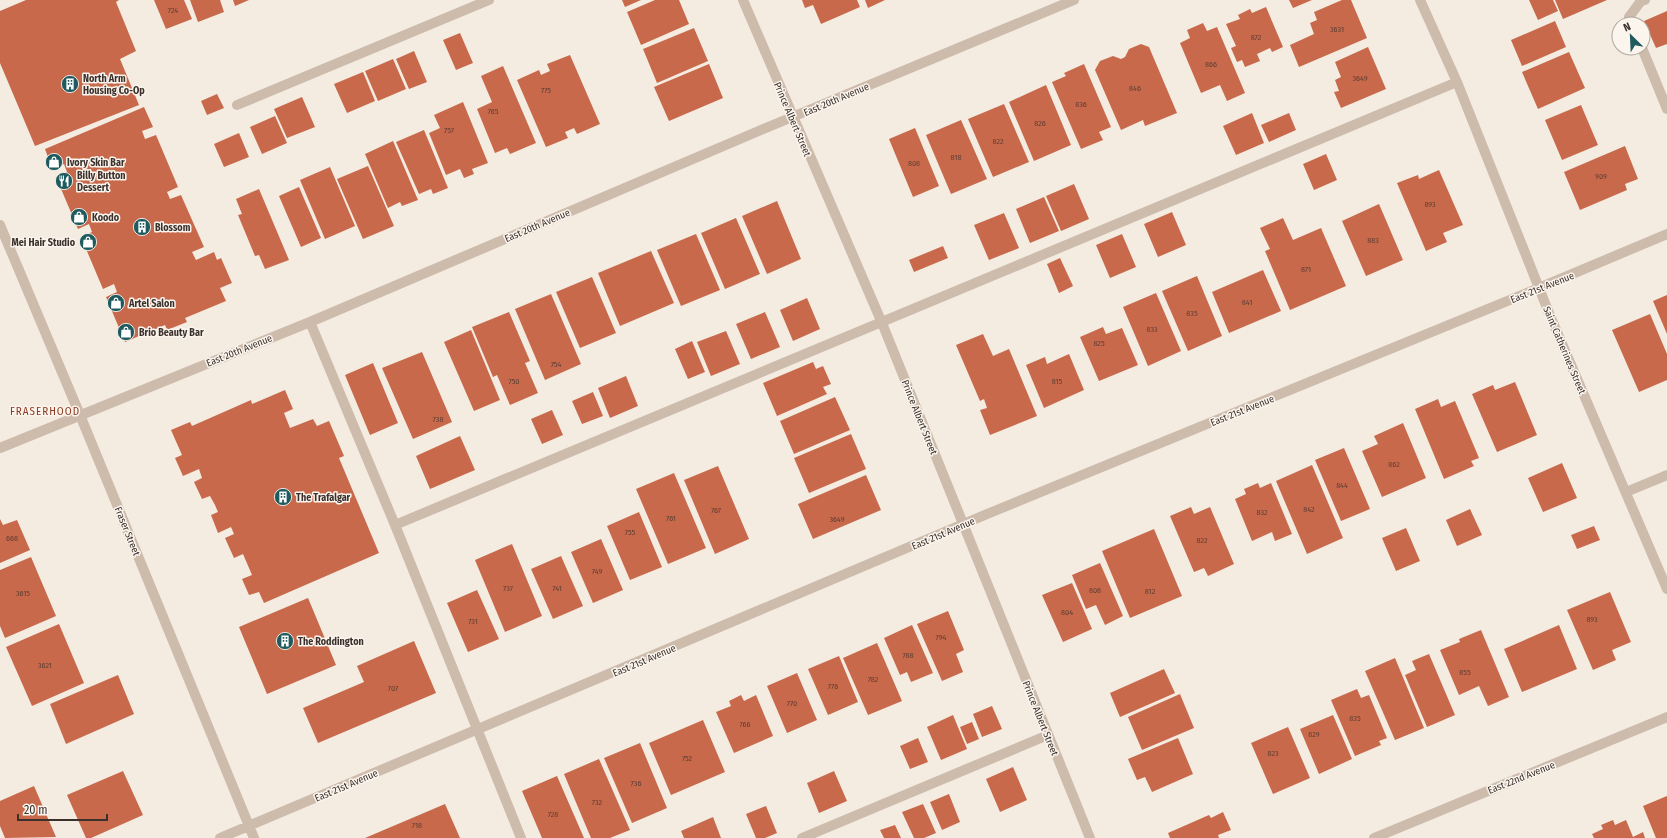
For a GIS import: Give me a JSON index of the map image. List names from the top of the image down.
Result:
{
  "streets": {
    "street": [
      "East 20th Avenue",
      "Prince Albert Street",
      "East 21st Avenue",
      "Saint Catherines Street",
      "Fraser Street",
      "East 22nd Avenue"
    ]
  },
  "crossings": [
    ["East 20th Avenue", "Prince Albert Street"],
    ["East 20th Avenue", "Fraser Street"],
    ["Prince Albert Street", "East 21st Avenue"],
    ["East 21st Avenue", "Saint Catherines Street"],
    ["East 21st Avenue", "Fraser Street"]
  ],
  "districts": ["FRASERHOOD"],
  "places": {
    "building": [
      "North Arm Housing Co-Op",
      "Blossom",
      "The Trafalgar",
      "The Roddington"
    ],
    "shop": [
      "Ivory Skin Bar",
      "Koodo",
      "Mei Hair Studio",
      "Artel Salon",
      "Brio Beauty Bar"
    ],
    "restaurant": ["Billy Button Dessert"]
  },
  "house_numbers": [
    "724",
    "3631",
    "872",
    "866",
    "3649",
    "846",
    "775",
    "836",
    "765",
    "826",
    "757",
    "822",
    "818",
    "808",
    "909",
    "893",
    "883",
    "871",
    "841",
    "835",
    "833",
    "825",
    "754",
    "750",
    "815",
    "738",
    "862",
    "844",
    "842",
    "767",
    "832",
    "761",
    "3649",
    "755",
    "668",
    "822",
    "749",
    "737",
    "741",
    "808",
    "812",
    "3615",
    "804",
    "893",
    "731",
    "794",
    "788",
    "3621",
    "855",
    "782",
    "776",
    "707",
    "770",
    "835",
    "766",
    "829",
    "823",
    "752",
    "736",
    "732",
    "728",
    "718"
  ],
  "scale_bar": "20 m",
  "north": "top left"
}
